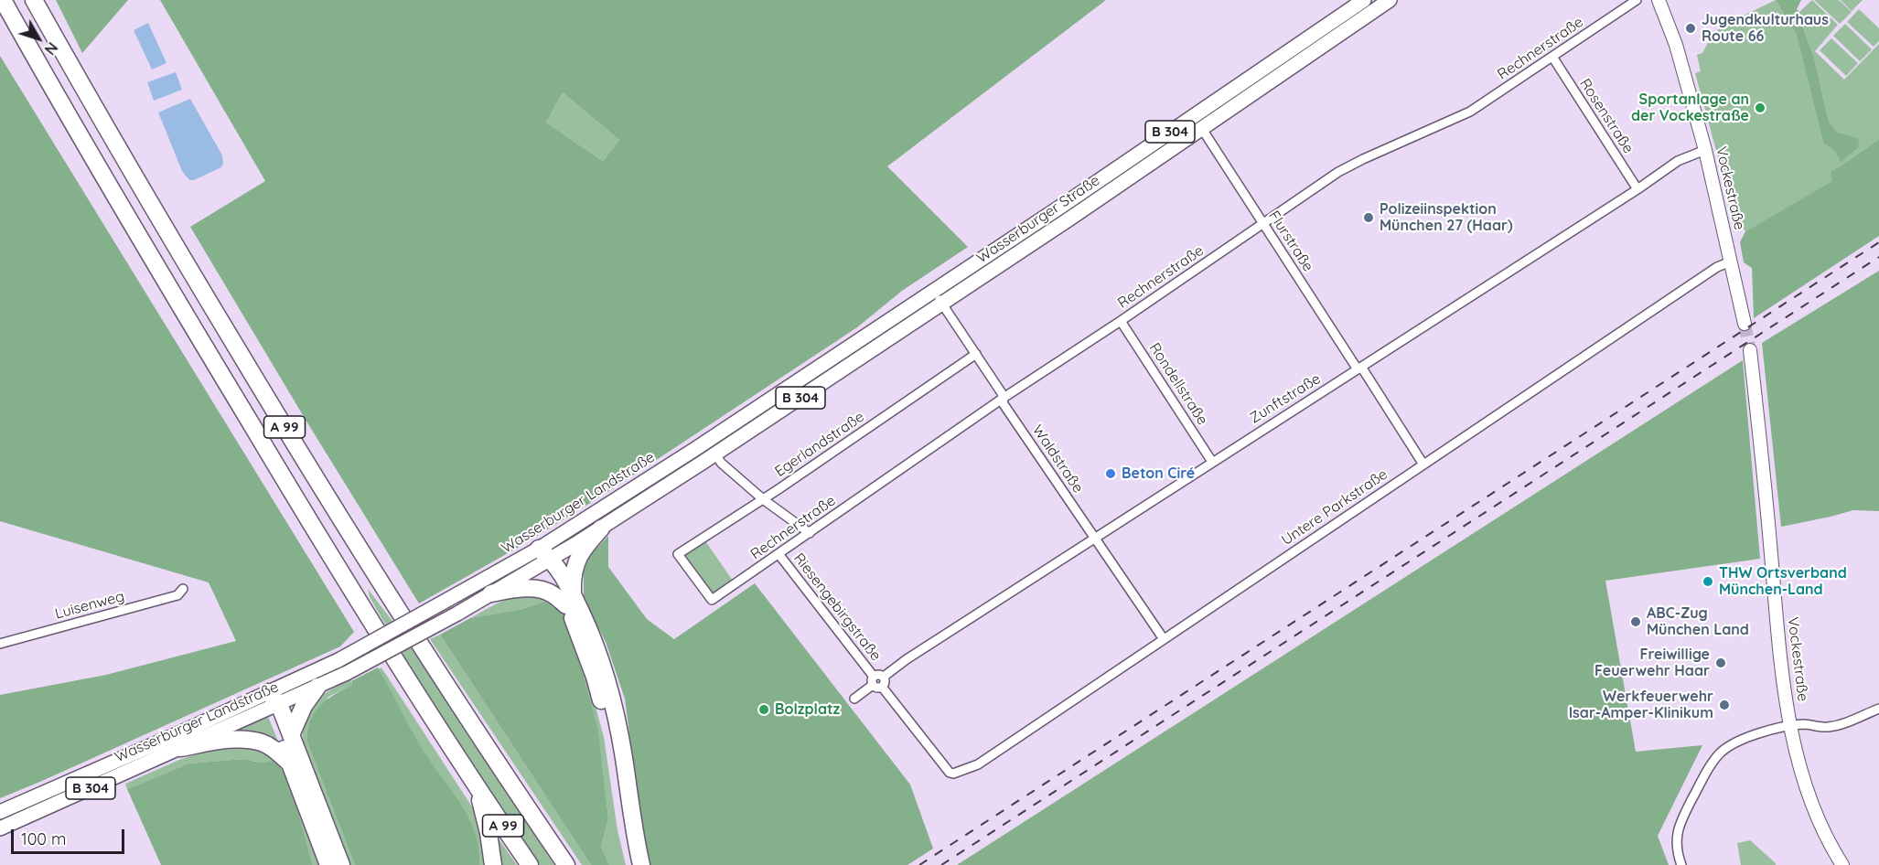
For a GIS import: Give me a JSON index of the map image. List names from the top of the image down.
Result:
{
  "streets": {
    "highway": ["A 99"],
    "main road": [
      "B 304",
      "Vockestraße",
      "Wasserburger Straße",
      "Wasserburger Landstraße"
    ],
    "street": [
      "Rechnerstraße",
      "Rosenstraße",
      "Flurstraße",
      "Rondellstraße",
      "Zunftstraße",
      "Egerlandstraße",
      "Waldstraße",
      "Untere Parkstraße",
      "Luisenweg",
      "Riesengebirgstraße"
    ]
  },
  "crossings": [
    ["Rechnerstraße", "Rosenstraße"],
    ["Rechnerstraße", "Flurstraße"],
    ["Rechnerstraße", "Rondellstraße"],
    ["Rechnerstraße", "Egerlandstraße"],
    ["Rechnerstraße", "Waldstraße"],
    ["Rechnerstraße", "Riesengebirgstraße"],
    ["Rosenstraße", "Zunftstraße"],
    ["Vockestraße", "Zunftstraße"],
    ["Vockestraße", "Untere Parkstraße"],
    ["Wasserburger Straße", "Flurstraße"],
    ["Wasserburger Straße", "Waldstraße"],
    ["Wasserburger Straße", "Wasserburger Landstraße"],
    ["Flurstraße", "Zunftstraße"],
    ["Flurstraße", "Untere Parkstraße"],
    ["Rondellstraße", "Zunftstraße"],
    ["Zunftstraße", "Waldstraße"],
    ["Zunftstraße", "Untere Parkstraße"],
    ["Zunftstraße", "Riesengebirgstraße"],
    ["Egerlandstraße", "Waldstraße"],
    ["Waldstraße", "Untere Parkstraße"],
    ["Untere Parkstraße", "Riesengebirgstraße"]
  ],
  "places": [
    "Jugendkulturhaus Route 66",
    "Sportanlage an der Vockestraße",
    "Polizeiinspektion München 27 (Haar)",
    "Beton Ciré",
    "THW Ortsverband München-Land",
    "ABC-Zug München Land",
    "Freiwillige Feuerwehr Haar",
    "Werkfeuerwehr Isar-Amper-Klinikum",
    "Bolzplatz"
  ],
  "scale_bar": "100 m",
  "north": "bottom right"
}
